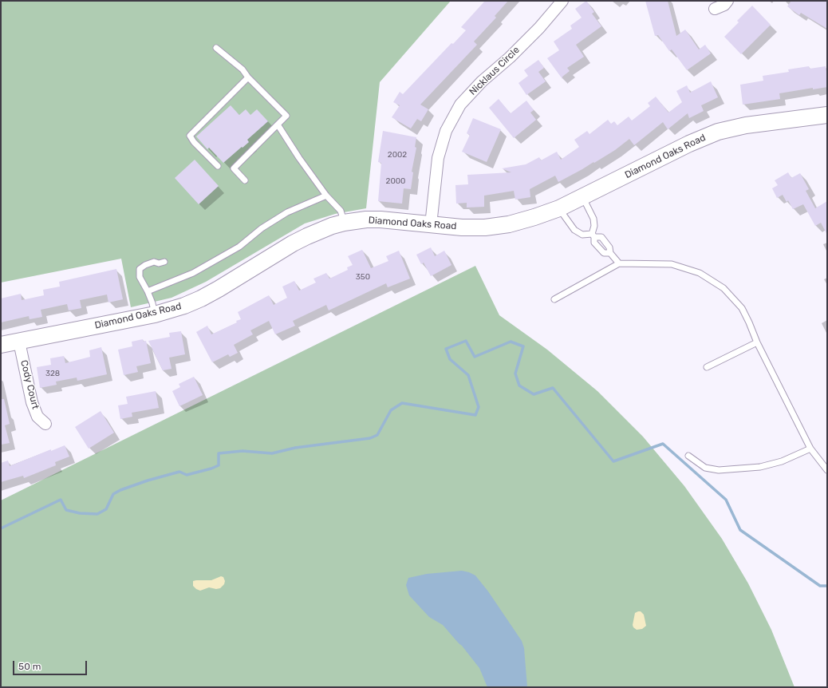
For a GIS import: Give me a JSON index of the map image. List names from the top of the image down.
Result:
{
  "streets": {
    "street": ["Nicklaus Circle", "Diamond Oaks Road", "Cody Court"]
  },
  "crossings": [
    ["Nicklaus Circle", "Diamond Oaks Road"],
    ["Diamond Oaks Road", "Cody Court"]
  ],
  "house_numbers": [
    "2002",
    "2000",
    "350",
    "328"
  ],
  "scale_bar": "50 m"
}
